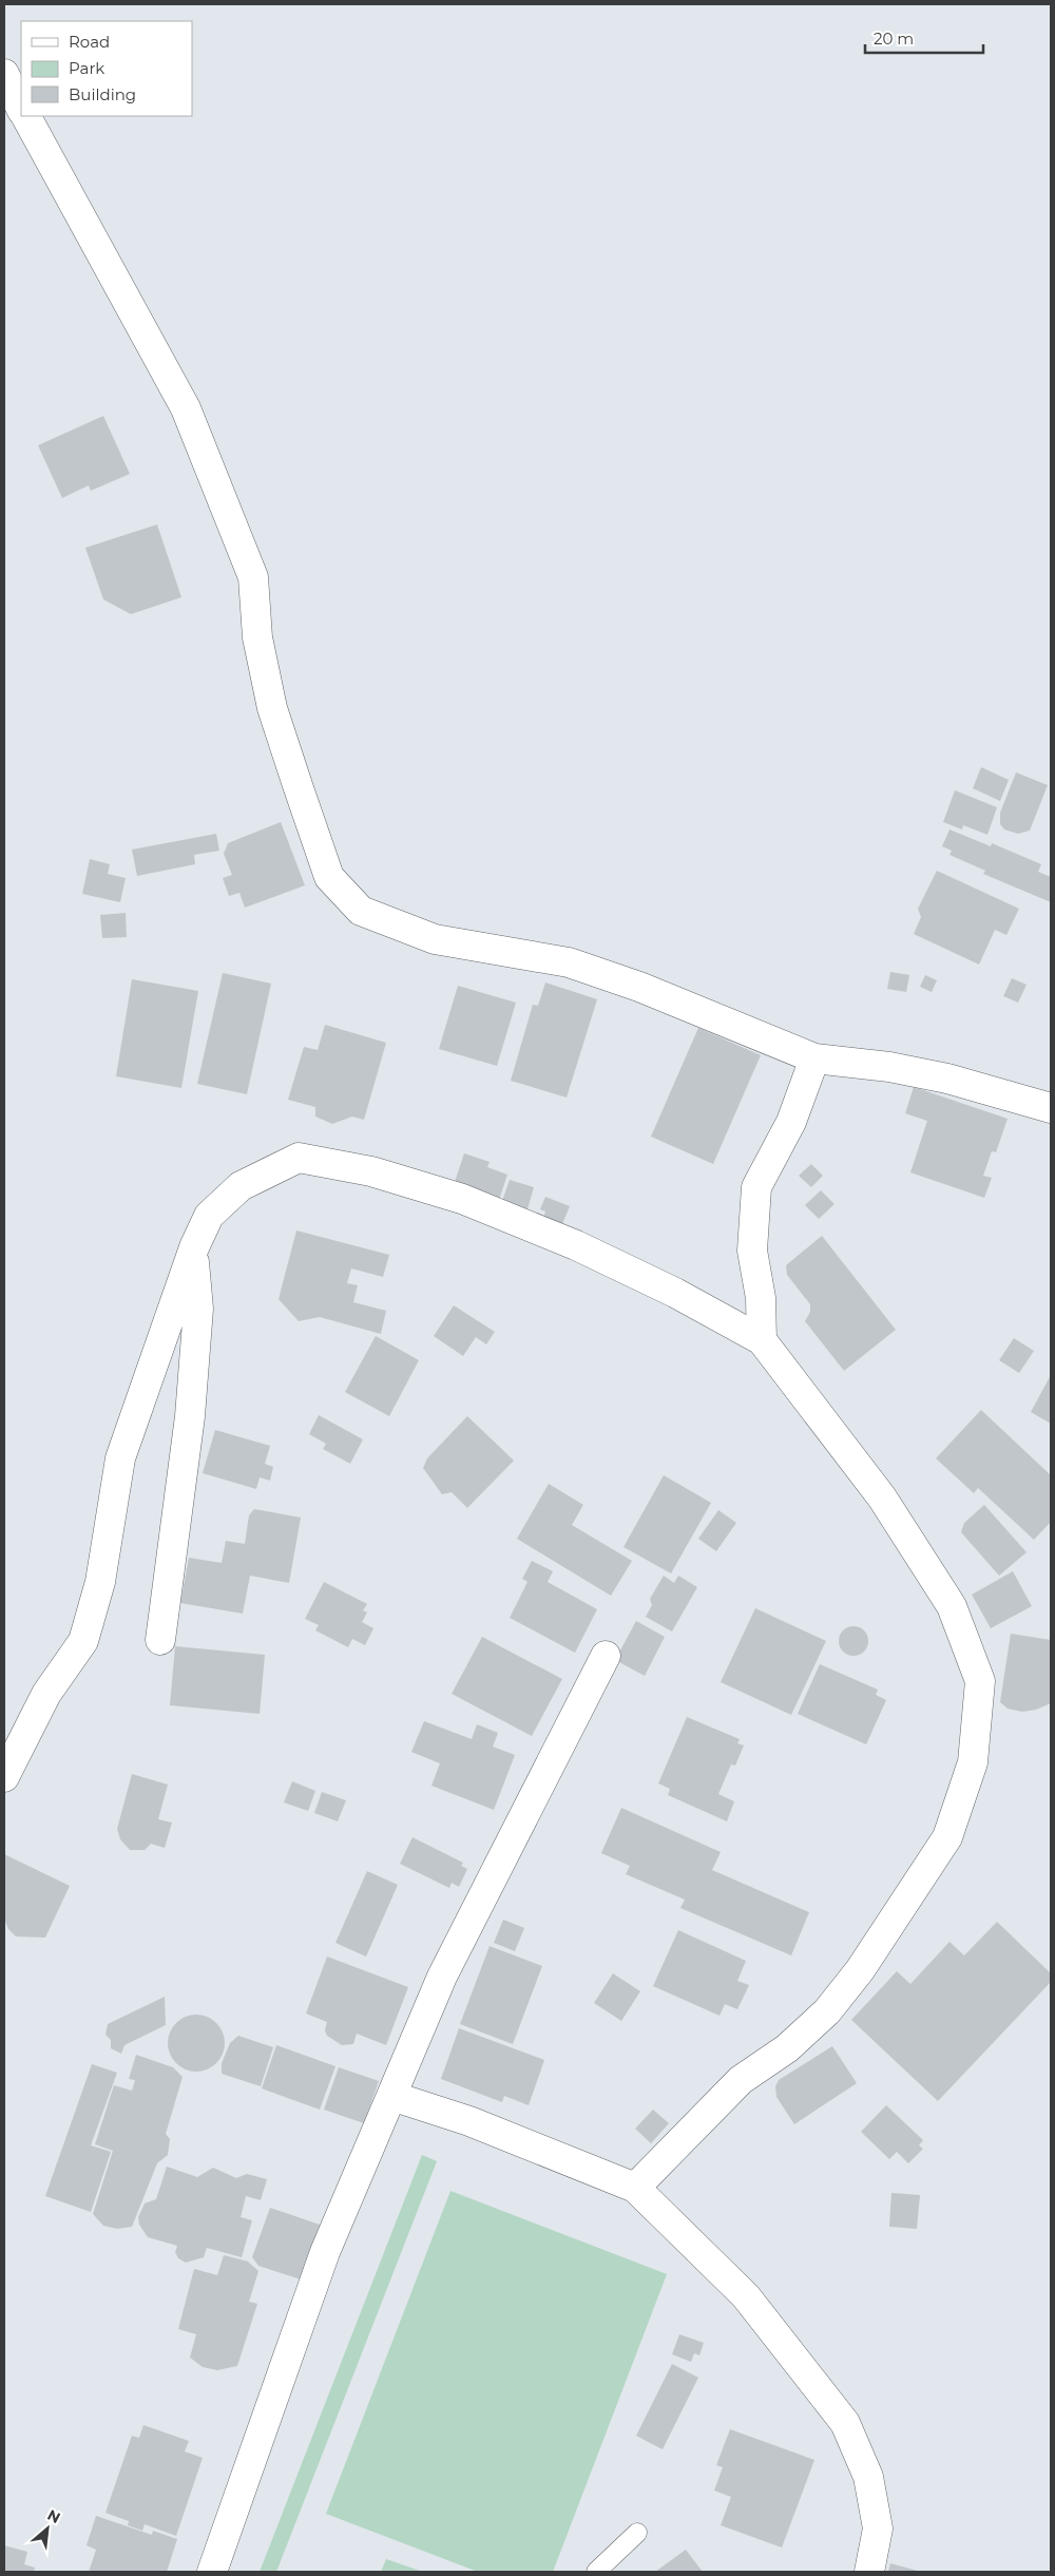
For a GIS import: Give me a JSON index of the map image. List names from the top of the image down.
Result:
{
  "legend": ["Road", "Park", "Building"],
  "scale_bar": "20 m",
  "north": "top right"
}
